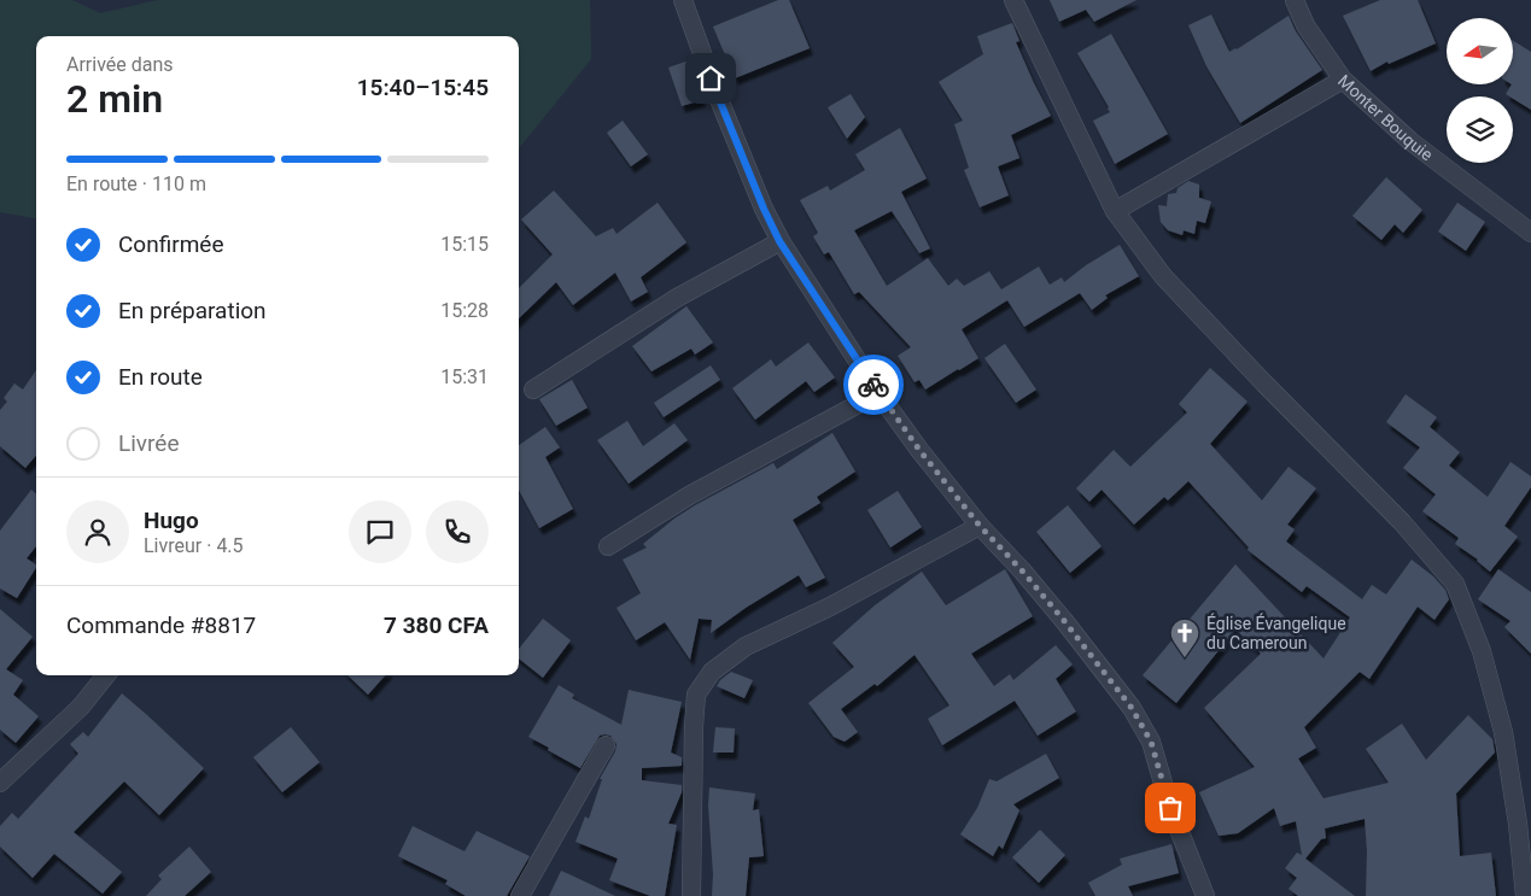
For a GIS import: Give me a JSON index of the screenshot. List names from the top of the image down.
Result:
{
  "streets": {
    "street": ["Monter Bouquie"]
  },
  "places": {
    "church": ["Église Évangelique du Cameroun"]
  },
  "north": "left",
  "page": {
    "heading": ["2 min", "Arrivée dans", "15:40–15:45"],
    "panel": [
      "Hugo",
      "Livreur · 4.5",
      "Commande #8817",
      "7 380 CFA"
    ],
    "bar": "En route · 110 m",
    "list": [
      ["Confirmée", "15:15"],
      ["En préparation", "15:28"],
      ["En route", "15:31"],
      "Livrée"
    ]
  }
}
